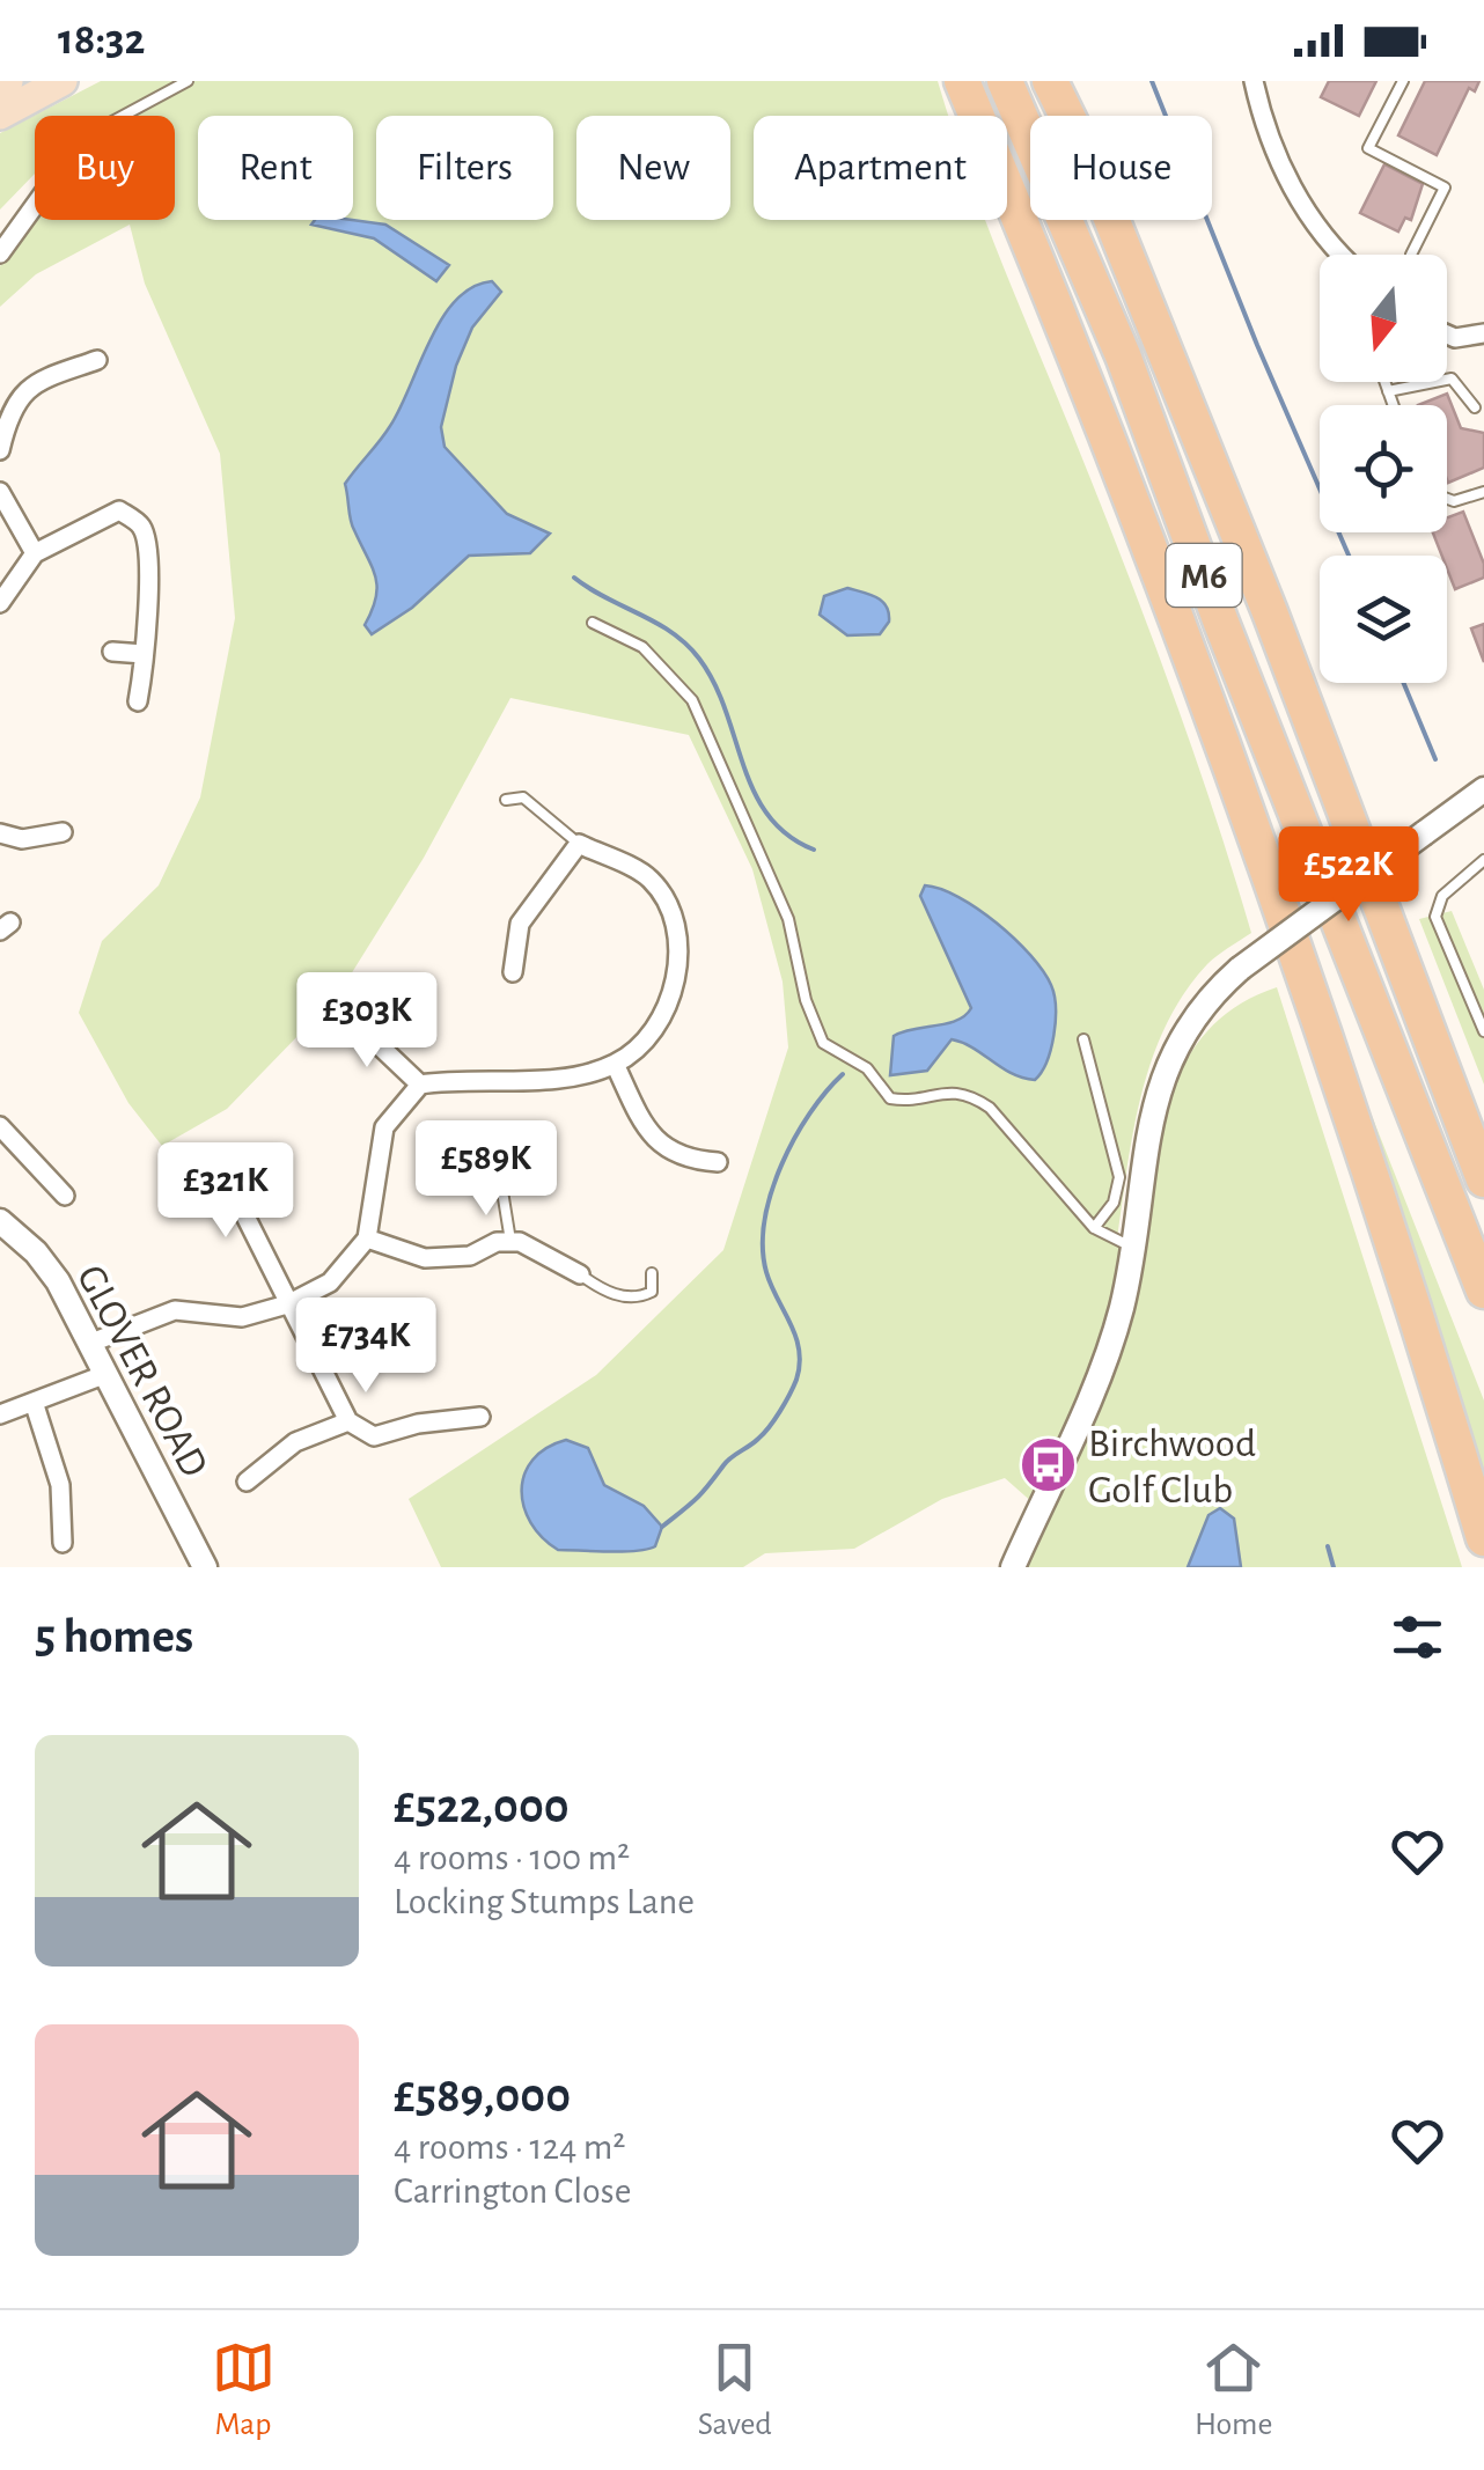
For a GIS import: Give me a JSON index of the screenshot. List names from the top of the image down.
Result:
{
  "streets": {
    "highway": ["M6"],
    "street": ["GLOVER ROAD"]
  },
  "places": {
    "bus stop": ["Birchwood Golf Club"]
  },
  "north": "bottom",
  "page": {
    "status": "18:32",
    "chip": [
      "Buy",
      "Rent",
      "Filters",
      "New",
      "Apartment",
      "House"
    ],
    "price": [
      "£522K",
      "£303K",
      "£589K",
      "£321K",
      "£734K"
    ],
    "heading": "5 homes",
    "list": [
      {
        "name": "£522,000",
        "note": "4 rooms · 100 m² · Locking Stumps Lane"
      },
      {
        "name": "£589,000",
        "note": "4 rooms · 124 m² · Carrington Close"
      }
    ],
    "tabs": ["Map", "Saved", "Home"]
  }
}
